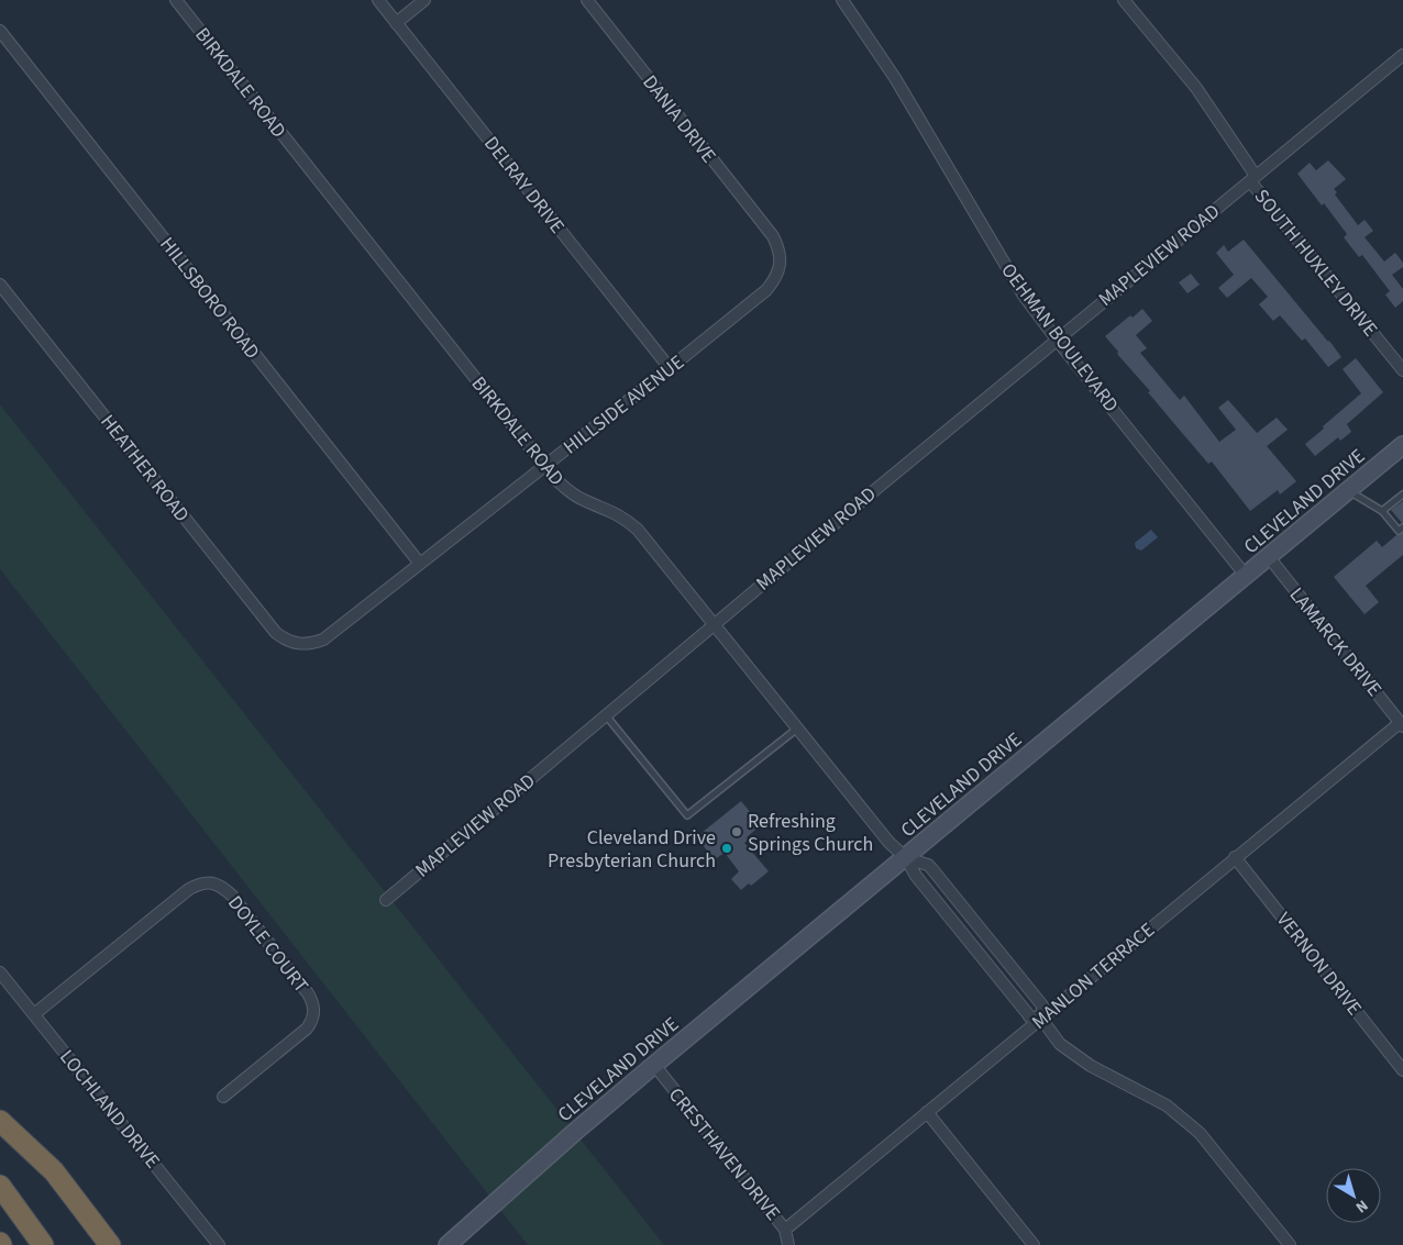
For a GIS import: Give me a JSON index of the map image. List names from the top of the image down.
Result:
{
  "streets": {
    "street": [
      "BIRKDALE ROAD",
      "DANIA DRIVE",
      "DELRAY DRIVE",
      "MAPLEVIEW ROAD",
      "SOUTH HUXLEY DRIVE",
      "HILLSBORO ROAD",
      "OEHMAN BOULEVARD",
      "HILLSIDE AVENUE",
      "HEATHER ROAD",
      "CLEVELAND DRIVE",
      "LAMARCK DRIVE",
      "DOYLE COURT",
      "VERNON DRIVE",
      "MANLON TERRACE",
      "LOCHLAND DRIVE",
      "CRESTHAVEN DRIVE"
    ]
  },
  "crossings": [
    ["BIRKDALE ROAD", "MAPLEVIEW ROAD"],
    ["BIRKDALE ROAD", "HILLSIDE AVENUE"],
    ["BIRKDALE ROAD", "CLEVELAND DRIVE"],
    ["DANIA DRIVE", "HILLSIDE AVENUE"],
    ["DELRAY DRIVE", "HILLSIDE AVENUE"],
    ["MAPLEVIEW ROAD", "SOUTH HUXLEY DRIVE"],
    ["MAPLEVIEW ROAD", "OEHMAN BOULEVARD"],
    ["HILLSBORO ROAD", "HILLSIDE AVENUE"],
    ["OEHMAN BOULEVARD", "CLEVELAND DRIVE"],
    ["HILLSIDE AVENUE", "HEATHER ROAD"],
    ["CLEVELAND DRIVE", "LAMARCK DRIVE"],
    ["CLEVELAND DRIVE", "CRESTHAVEN DRIVE"],
    ["LAMARCK DRIVE", "MANLON TERRACE"],
    ["DOYLE COURT", "LOCHLAND DRIVE"],
    ["VERNON DRIVE", "MANLON TERRACE"],
    ["MANLON TERRACE", "CRESTHAVEN DRIVE"]
  ],
  "places": ["Refreshing Springs Church", "Cleveland Drive Presbyterian Church"],
  "north": "bottom right"
}
